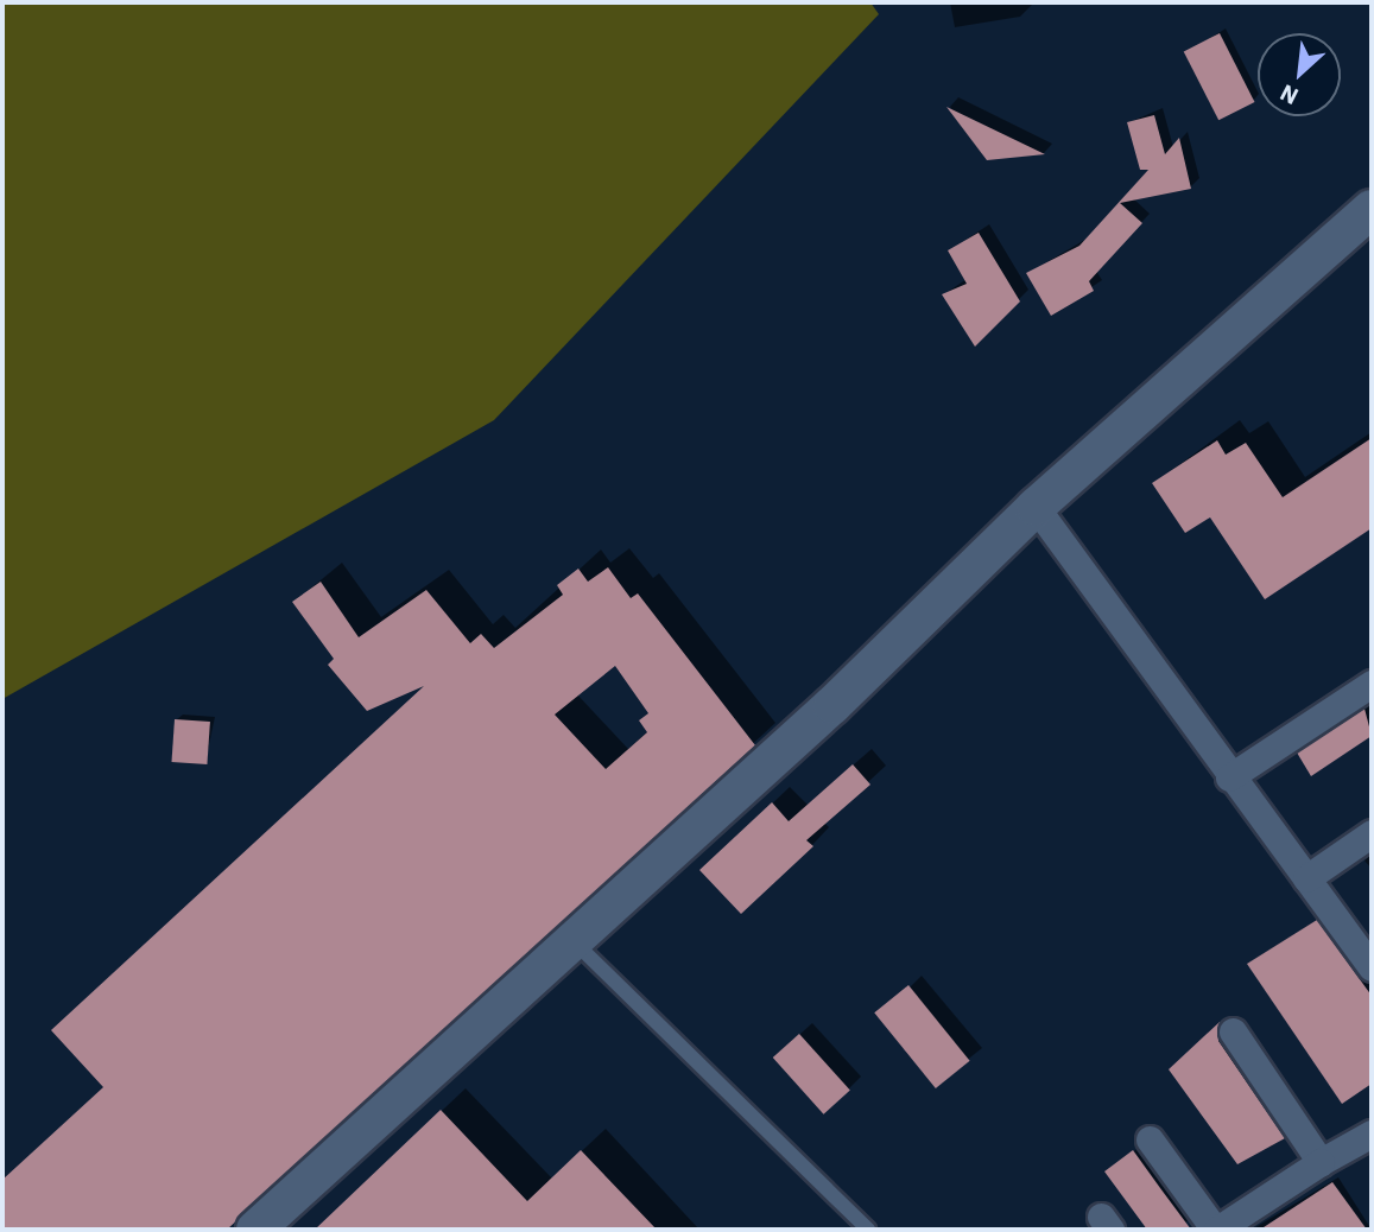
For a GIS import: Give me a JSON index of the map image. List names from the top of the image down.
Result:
{
  "north": "bottom left"
}
